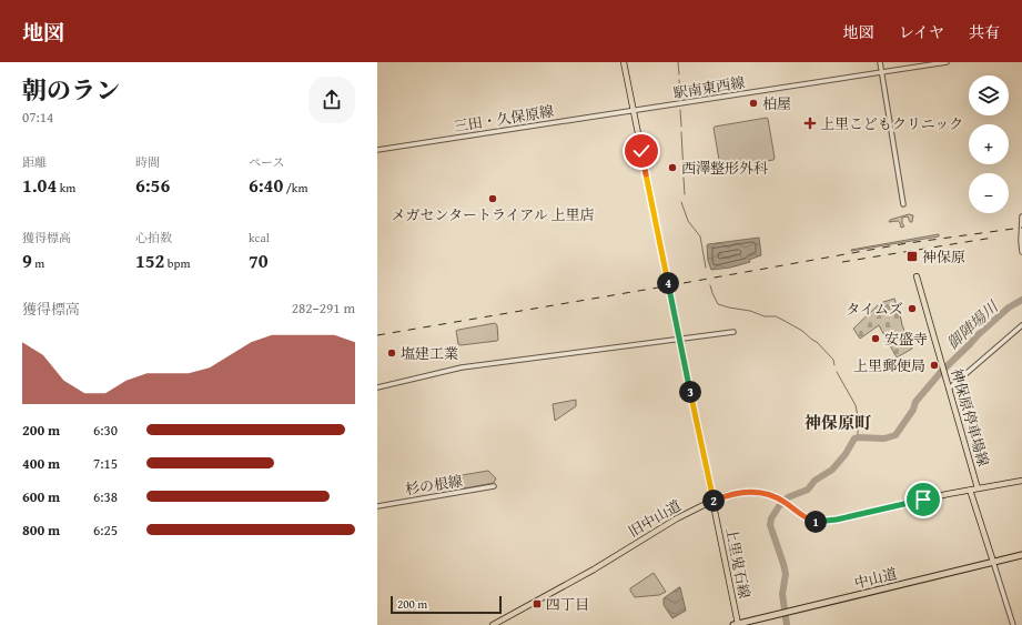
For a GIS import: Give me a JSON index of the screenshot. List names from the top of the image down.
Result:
{
  "streets": {
    "highway": ["中山道"],
    "main road": ["神保原停車場線", "旧中山道", "上里鬼石線"],
    "street": ["駅南東西線", "三田・久保原線", "杉の根線"]
  },
  "crossings": [
    ["駅南東西線", "三田・久保原線"],
    ["駅南東西線", "上里鬼石線"],
    ["三田・久保原線", "上里鬼石線"],
    ["神保原停車場線", "旧中山道"],
    ["旧中山道", "上里鬼石線"],
    ["上里鬼石線", "中山道"]
  ],
  "districts": ["神保原町"],
  "water": ["御陣場川"],
  "places": {
    "other": [
      "柏屋",
      "西澤整形外科",
      "メガセンタートライアル 上里店",
      "タイムズ",
      "安盛寺",
      "塩建工業",
      "上里郵便局"
    ],
    "health": ["上里こどもクリニック"],
    "transit": ["神保原", "四丁目"]
  },
  "scale_bar": "200 m",
  "page": {
    "header": "地図",
    "nav": ["地図", "レイヤ", "共有"],
    "heading": ["朝のラン", "07:14"],
    "map_buttons": ["+", "−"],
    "stats": [
      ["距離", "1.04 km"],
      ["時間", "6:56"],
      ["ペース", "6:40 /km"],
      ["獲得標高", "9 m"],
      ["心拍数", "152 bpm"],
      ["kcal", "70"]
    ],
    "pins": [
      "4",
      "3",
      "2",
      "1"
    ],
    "chart": ["獲得標高", "282–291 m"],
    "list": [
      {
        "name": "200 m",
        "note": "6:30"
      },
      {
        "name": "400 m",
        "note": "7:15"
      },
      {
        "name": "600 m",
        "note": "6:38"
      },
      {
        "name": "800 m",
        "note": "6:25"
      }
    ],
    "scale": "200 m"
  }
}
